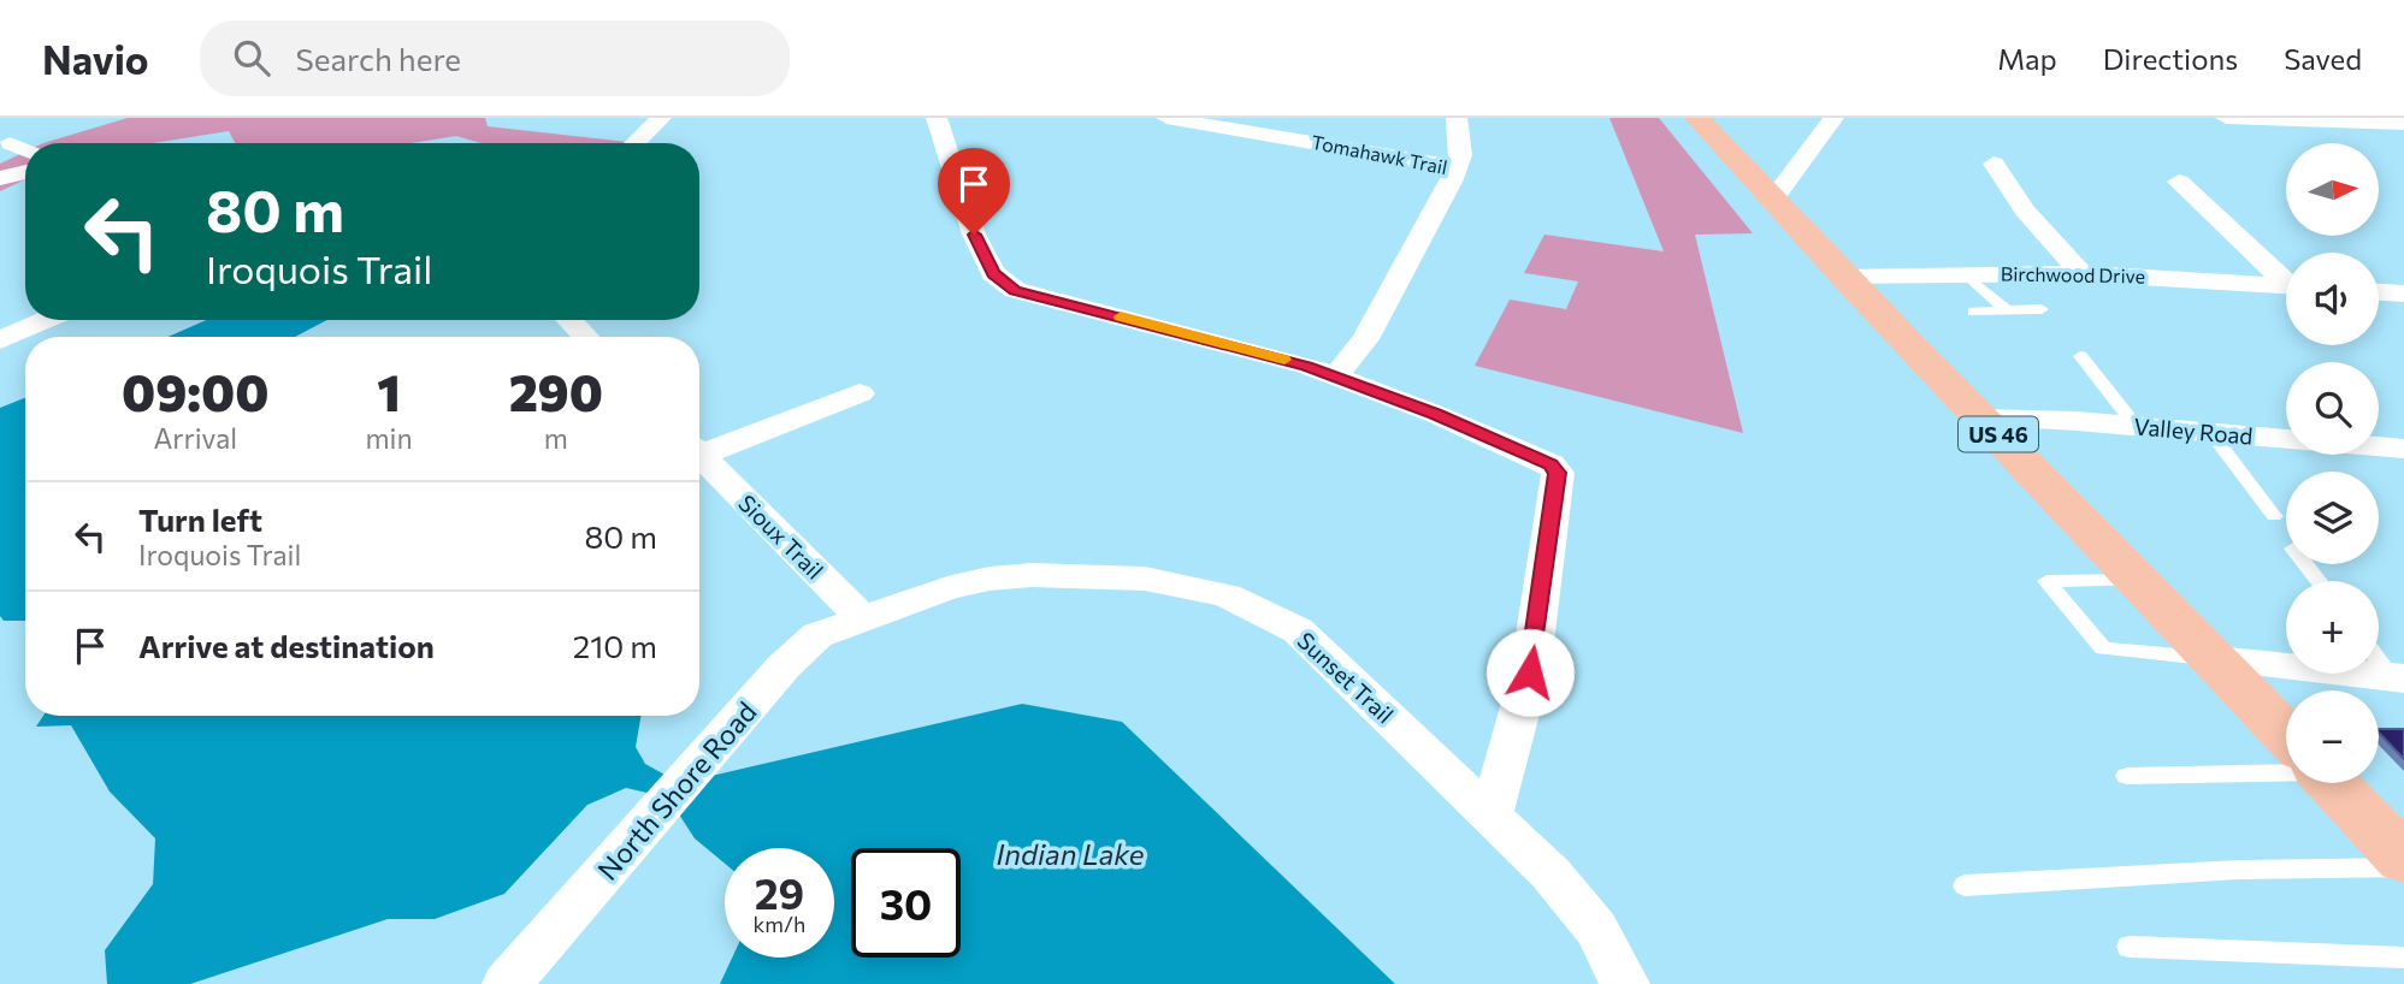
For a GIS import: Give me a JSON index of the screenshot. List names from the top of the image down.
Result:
{
  "streets": {
    "main road": ["US 46"],
    "street": [
      "Tomahawk Trail",
      "Birchwood Drive",
      "Valley Road",
      "Sioux Trail",
      "Sunset Trail",
      "North Shore Road"
    ]
  },
  "crossings": [
    ["Birchwood Drive", "US 46"],
    ["Valley Road", "US 46"],
    ["Sioux Trail", "Sunset Trail"],
    ["Sioux Trail", "North Shore Road"],
    ["Sunset Trail", "North Shore Road"]
  ],
  "water": ["Indian Lake"],
  "north": "right",
  "page": {
    "header": "Navio",
    "search": "Search here",
    "nav": ["Map", "Directions", "Saved"],
    "map_buttons": ["+", "−"],
    "turn": ["80 m", "Iroquois Trail"],
    "eta": [
      "09:00",
      "Arrival",
      "1",
      "min",
      "290",
      "m"
    ],
    "list": [
      {
        "name": "Turn left",
        "note": "Iroquois Trail",
        "value": "80 m"
      },
      {
        "name": "Arrive at destination",
        "value": "210 m"
      }
    ],
    "speed": "29 km/h",
    "limit": "30"
  }
}
